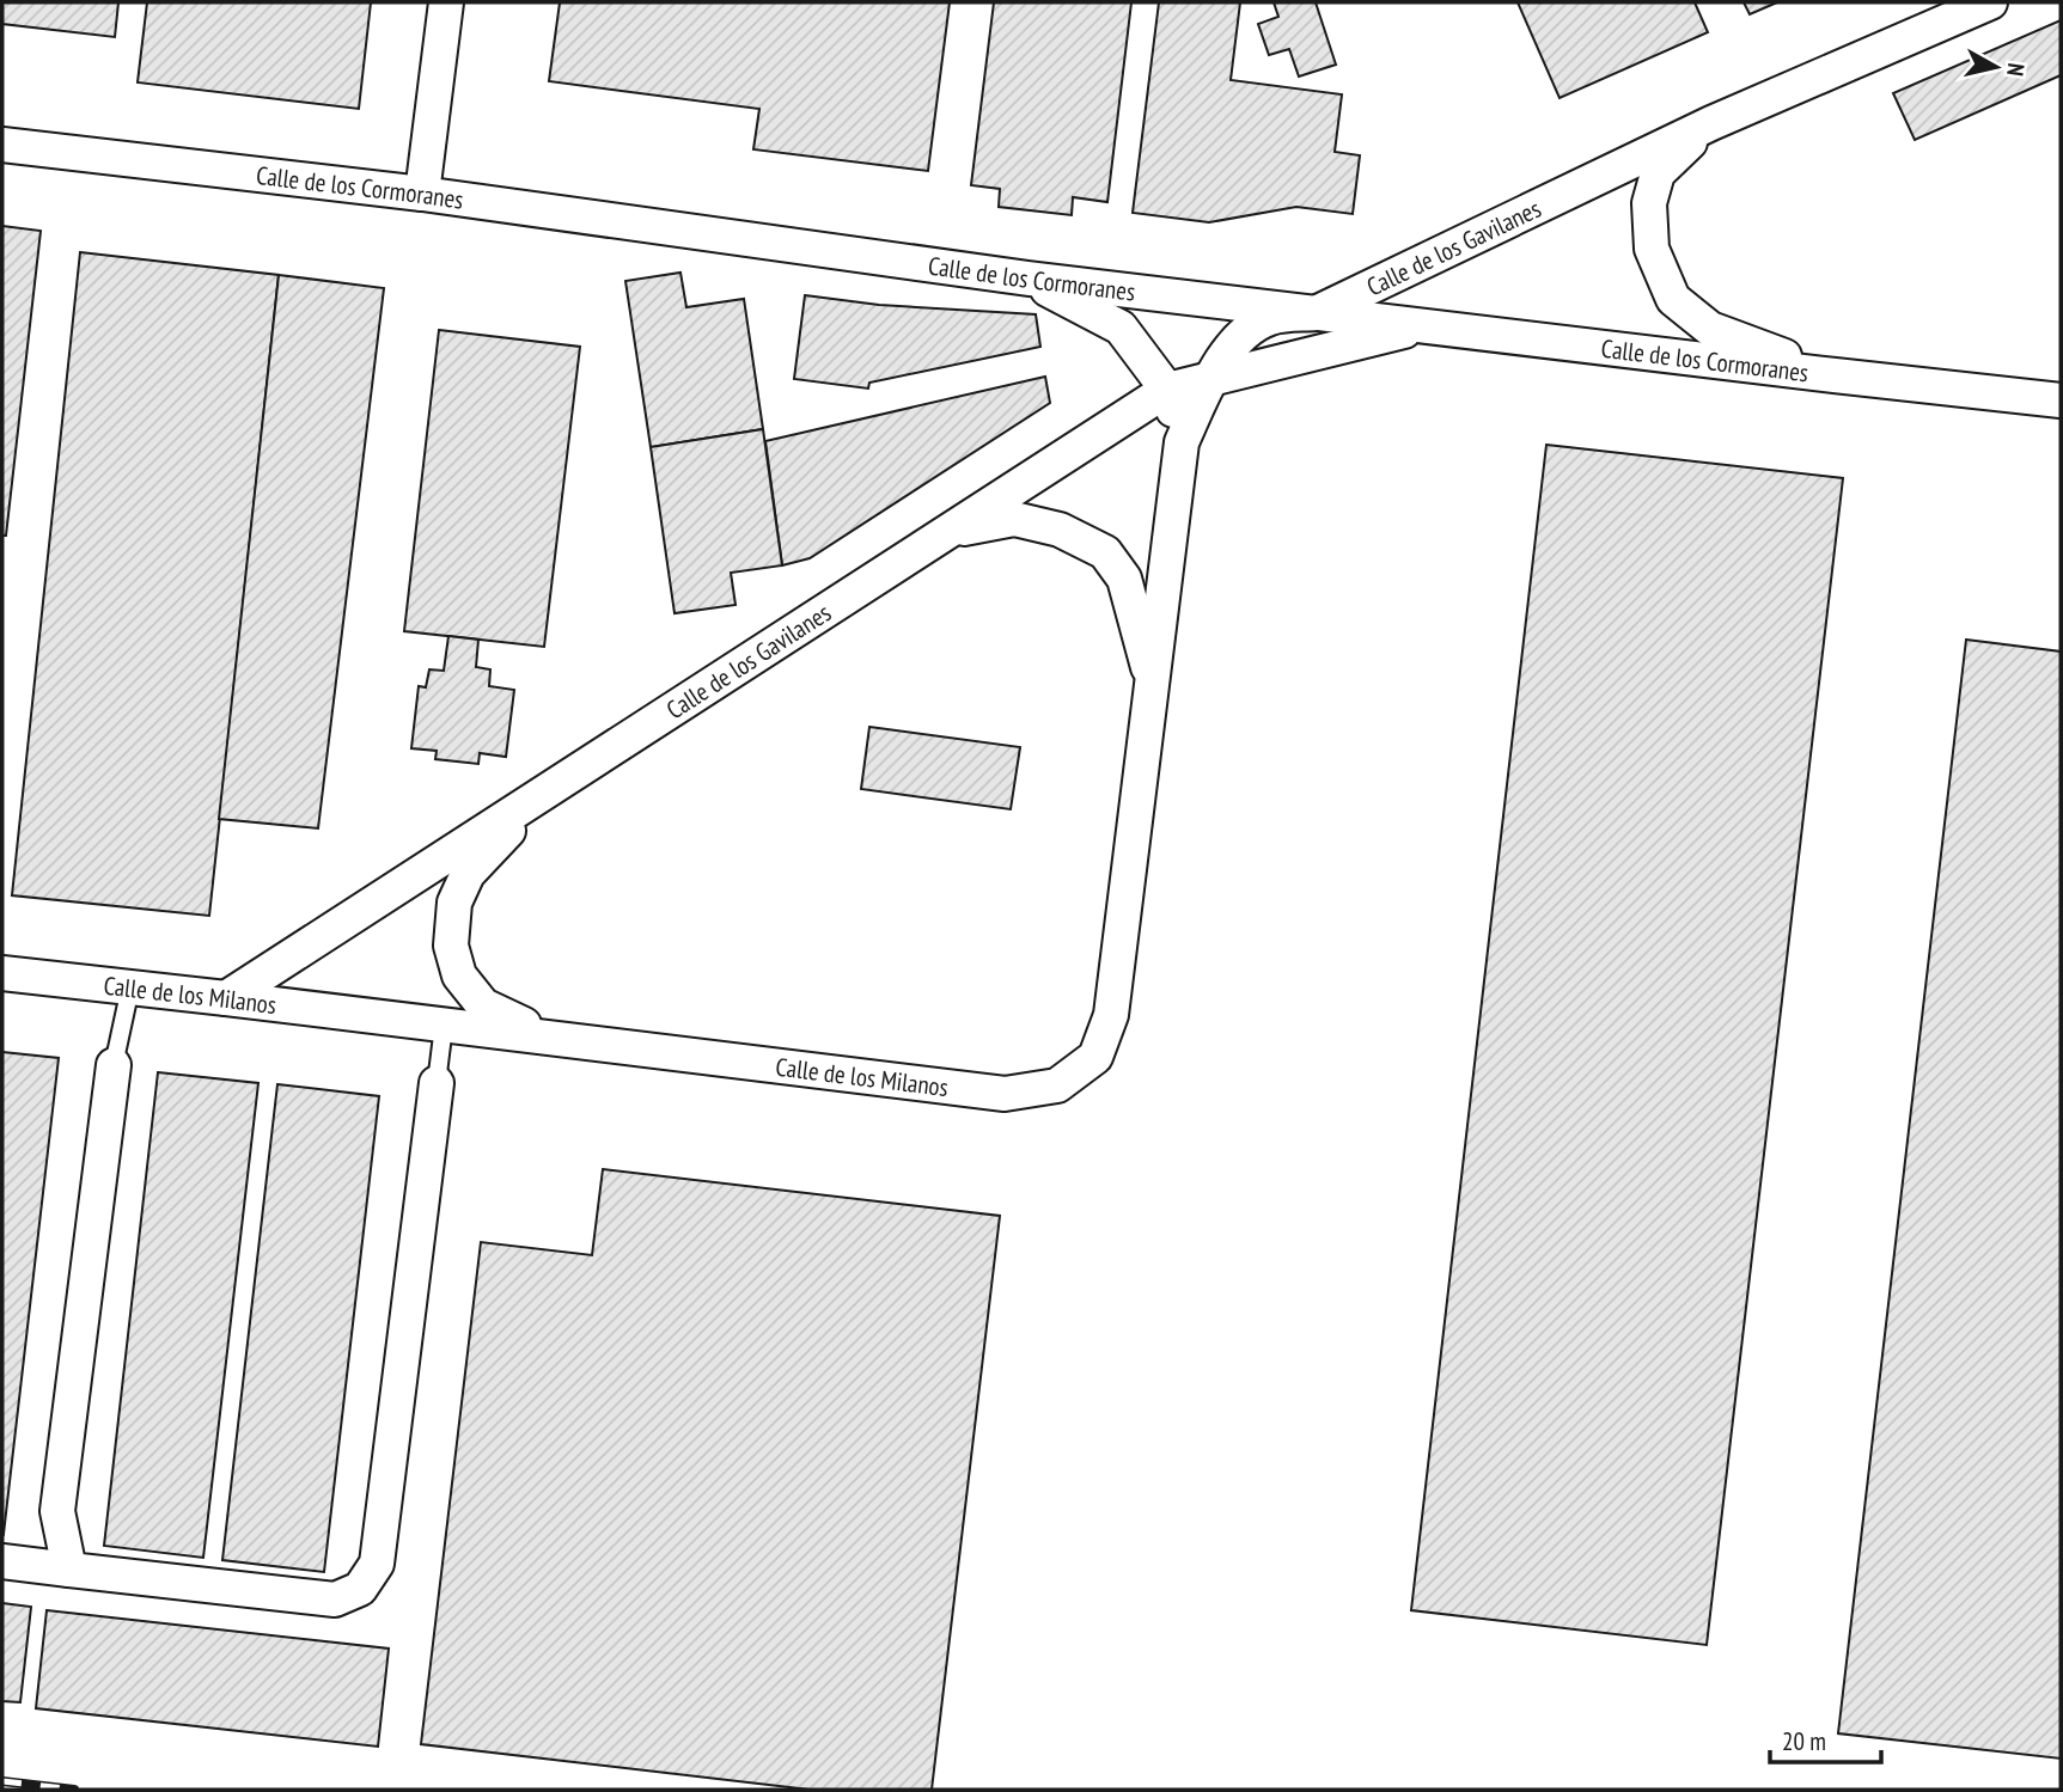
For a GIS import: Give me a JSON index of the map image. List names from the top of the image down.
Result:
{
  "streets": {
    "street": ["Calle de los Cormoranes", "Calle de los Gavilanes", "Calle de los Milanos"]
  },
  "crossings": [
    ["Calle de los Cormoranes", "Calle de los Gavilanes"],
    ["Calle de los Gavilanes", "Calle de los Milanos"]
  ],
  "scale_bar": "20 m",
  "north": "right"
}
